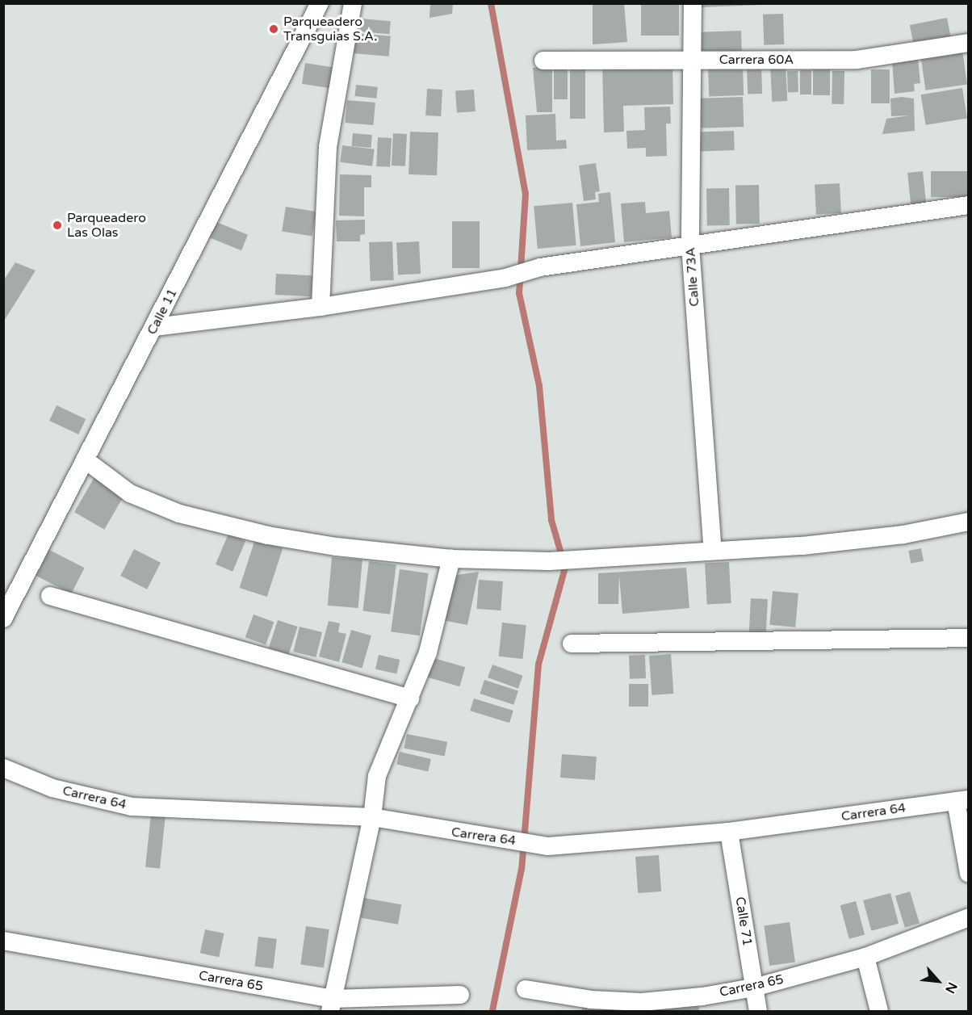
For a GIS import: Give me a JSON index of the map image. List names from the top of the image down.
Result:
{
  "streets": {
    "street": [
      "Carrera 60A",
      "Calle 73A",
      "Calle 11",
      "Carrera 64",
      "Calle 71",
      "Carrera 65"
    ]
  },
  "crossings": [
    ["Carrera 60A", "Calle 73A"],
    ["Carrera 64", "Calle 71"],
    ["Calle 71", "Carrera 65"]
  ],
  "places": ["Parqueadero Transguias S.A.", "Parqueadero Las Olas"],
  "north": "bottom right"
}
